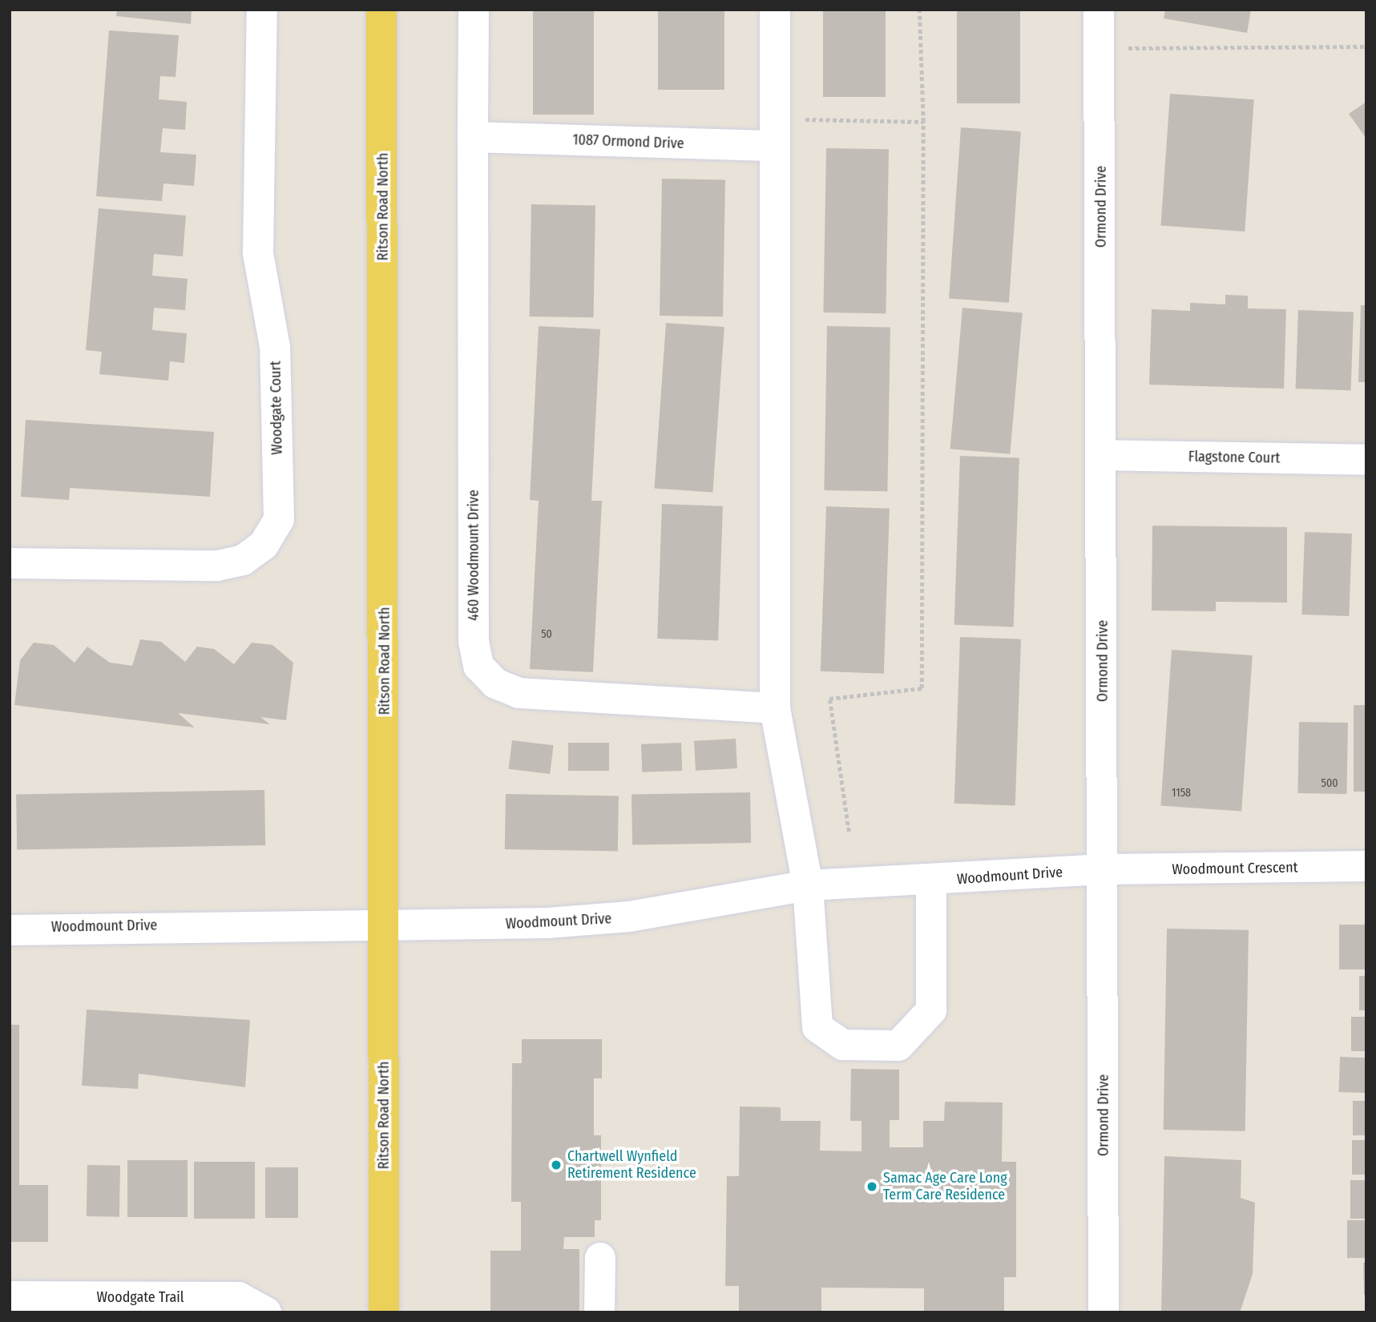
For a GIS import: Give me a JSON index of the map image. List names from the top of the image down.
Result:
{
  "streets": {
    "main road": ["Ritson Road North"],
    "street": [
      "1087 Ormond Drive",
      "Ormond Drive",
      "Woodgate Court",
      "Flagstone Court",
      "460 Woodmount Drive",
      "Woodmount Crescent",
      "Woodmount Drive",
      "Woodgate Trail"
    ]
  },
  "crossings": [
    ["1087 Ormond Drive", "460 Woodmount Drive"],
    ["Ritson Road North", "Woodmount Drive"],
    ["Ormond Drive", "Flagstone Court"],
    ["Ormond Drive", "Woodmount Crescent"],
    ["Ormond Drive", "Woodmount Drive"],
    ["Woodmount Crescent", "Woodmount Drive"]
  ],
  "places": ["Chartwell Wynfield Retirement Residence", "Samac Age Care Long Term Care Residence"],
  "house_numbers": ["50", "500", "1158"]
}
